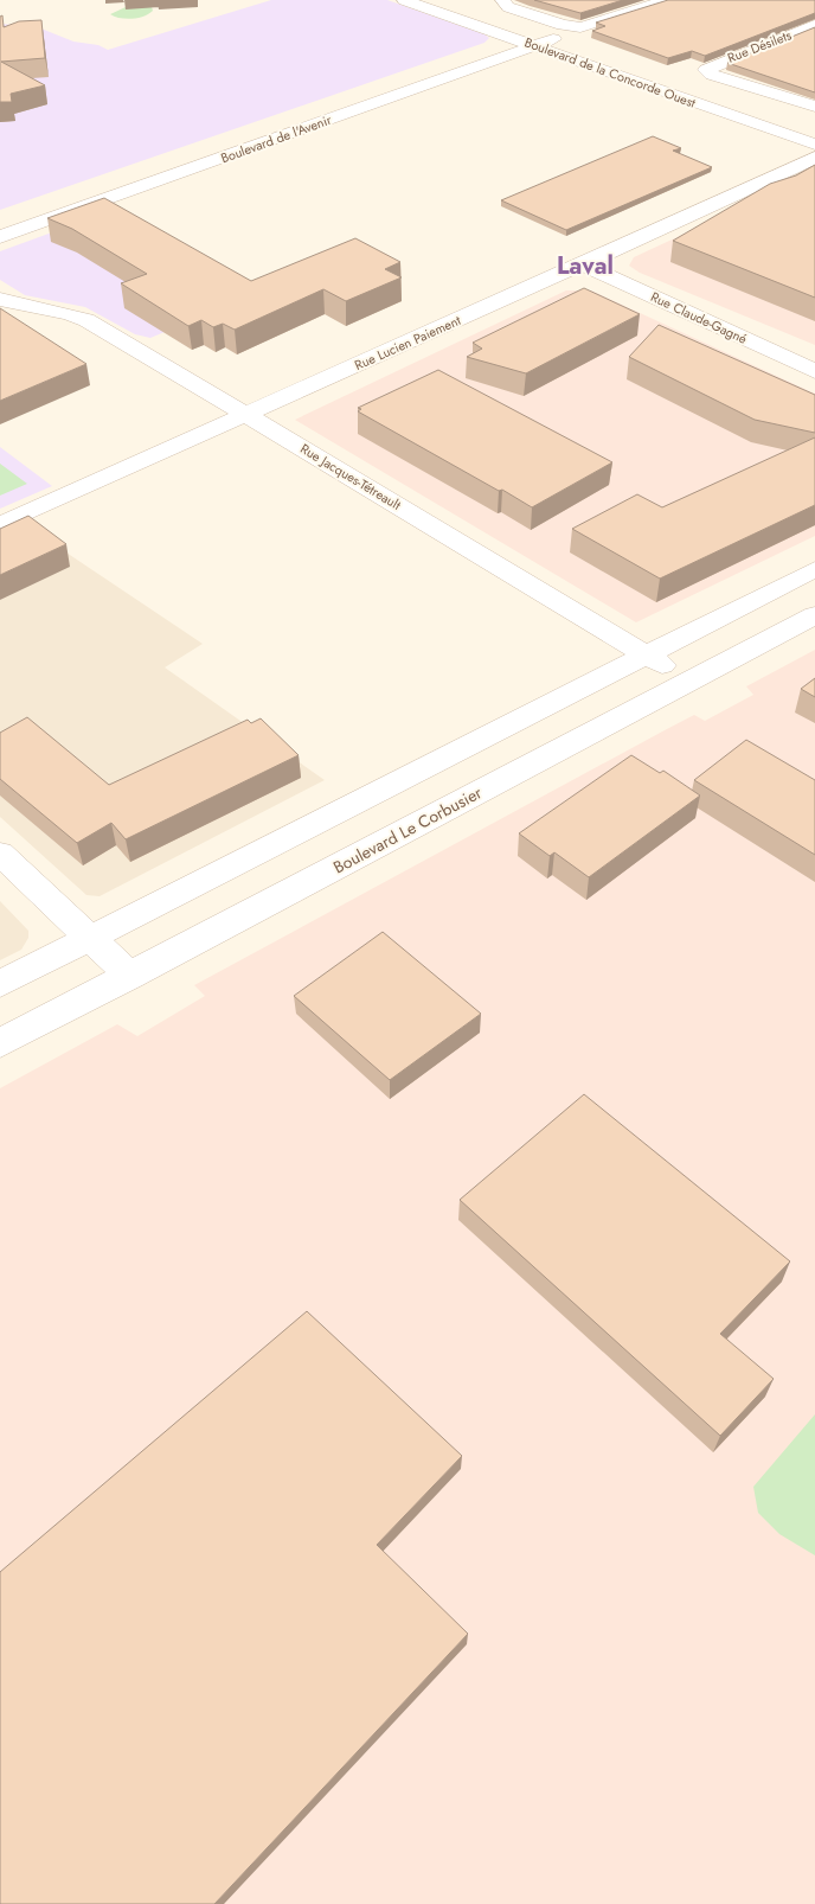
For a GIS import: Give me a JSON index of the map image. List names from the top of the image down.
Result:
{
  "streets": {
    "street": [
      "Rue Désilets",
      "Boulevard de la Concorde Ouest",
      "Boulevard de l'Avenir",
      "Rue Claude-Gagné",
      "Rue Lucien Paiement",
      "Rue Jacques-Tétreault",
      "Boulevard Le Corbusier"
    ]
  },
  "crossings": [
    ["Boulevard de la Concorde Ouest", "Boulevard de l'Avenir"],
    ["Rue Claude-Gagné", "Rue Lucien Paiement"],
    ["Rue Lucien Paiement", "Rue Jacques-Tétreault"],
    ["Rue Jacques-Tétreault", "Boulevard Le Corbusier"]
  ],
  "districts": ["Laval"]
}
